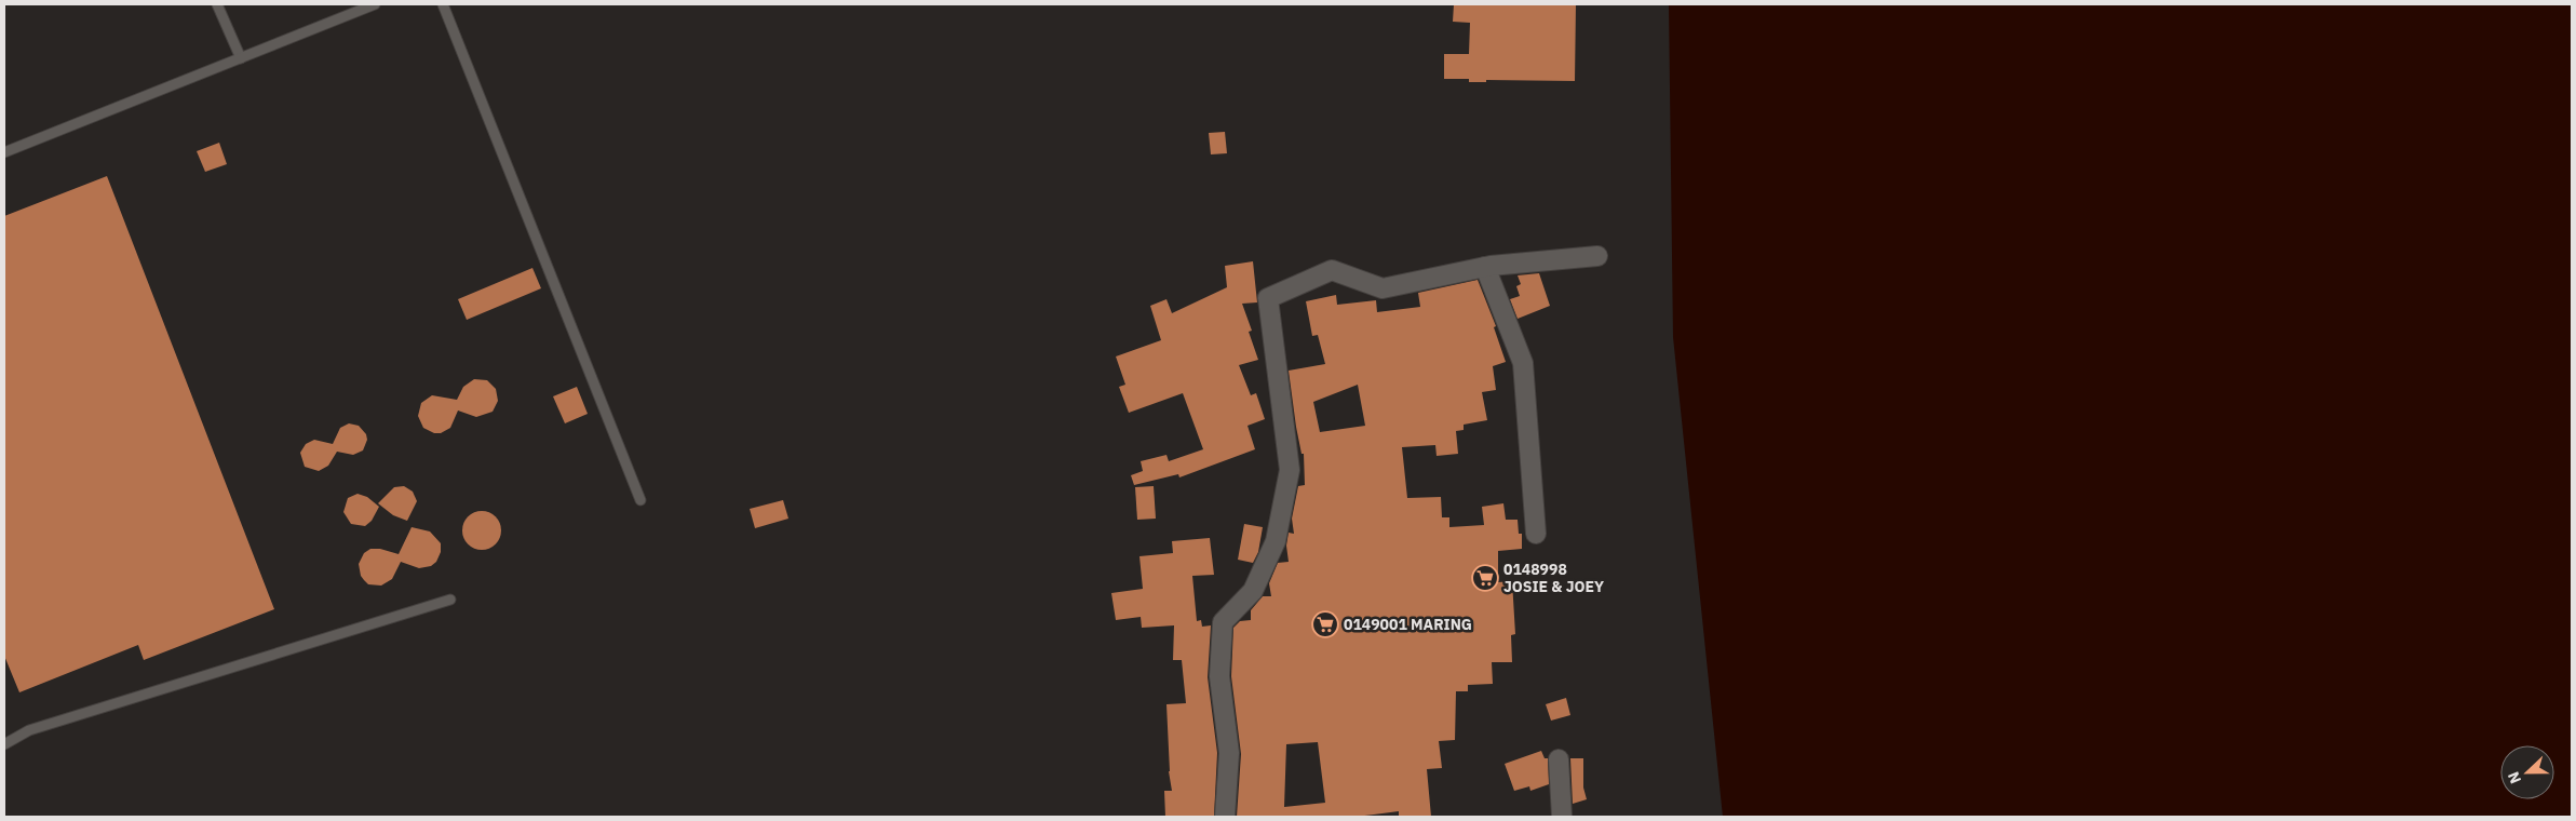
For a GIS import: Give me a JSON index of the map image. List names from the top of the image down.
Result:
{
  "places": {
    "supermarket": ["0148998 JOSIE & JOEY", "0149001 MARING"]
  },
  "north": "left"
}
